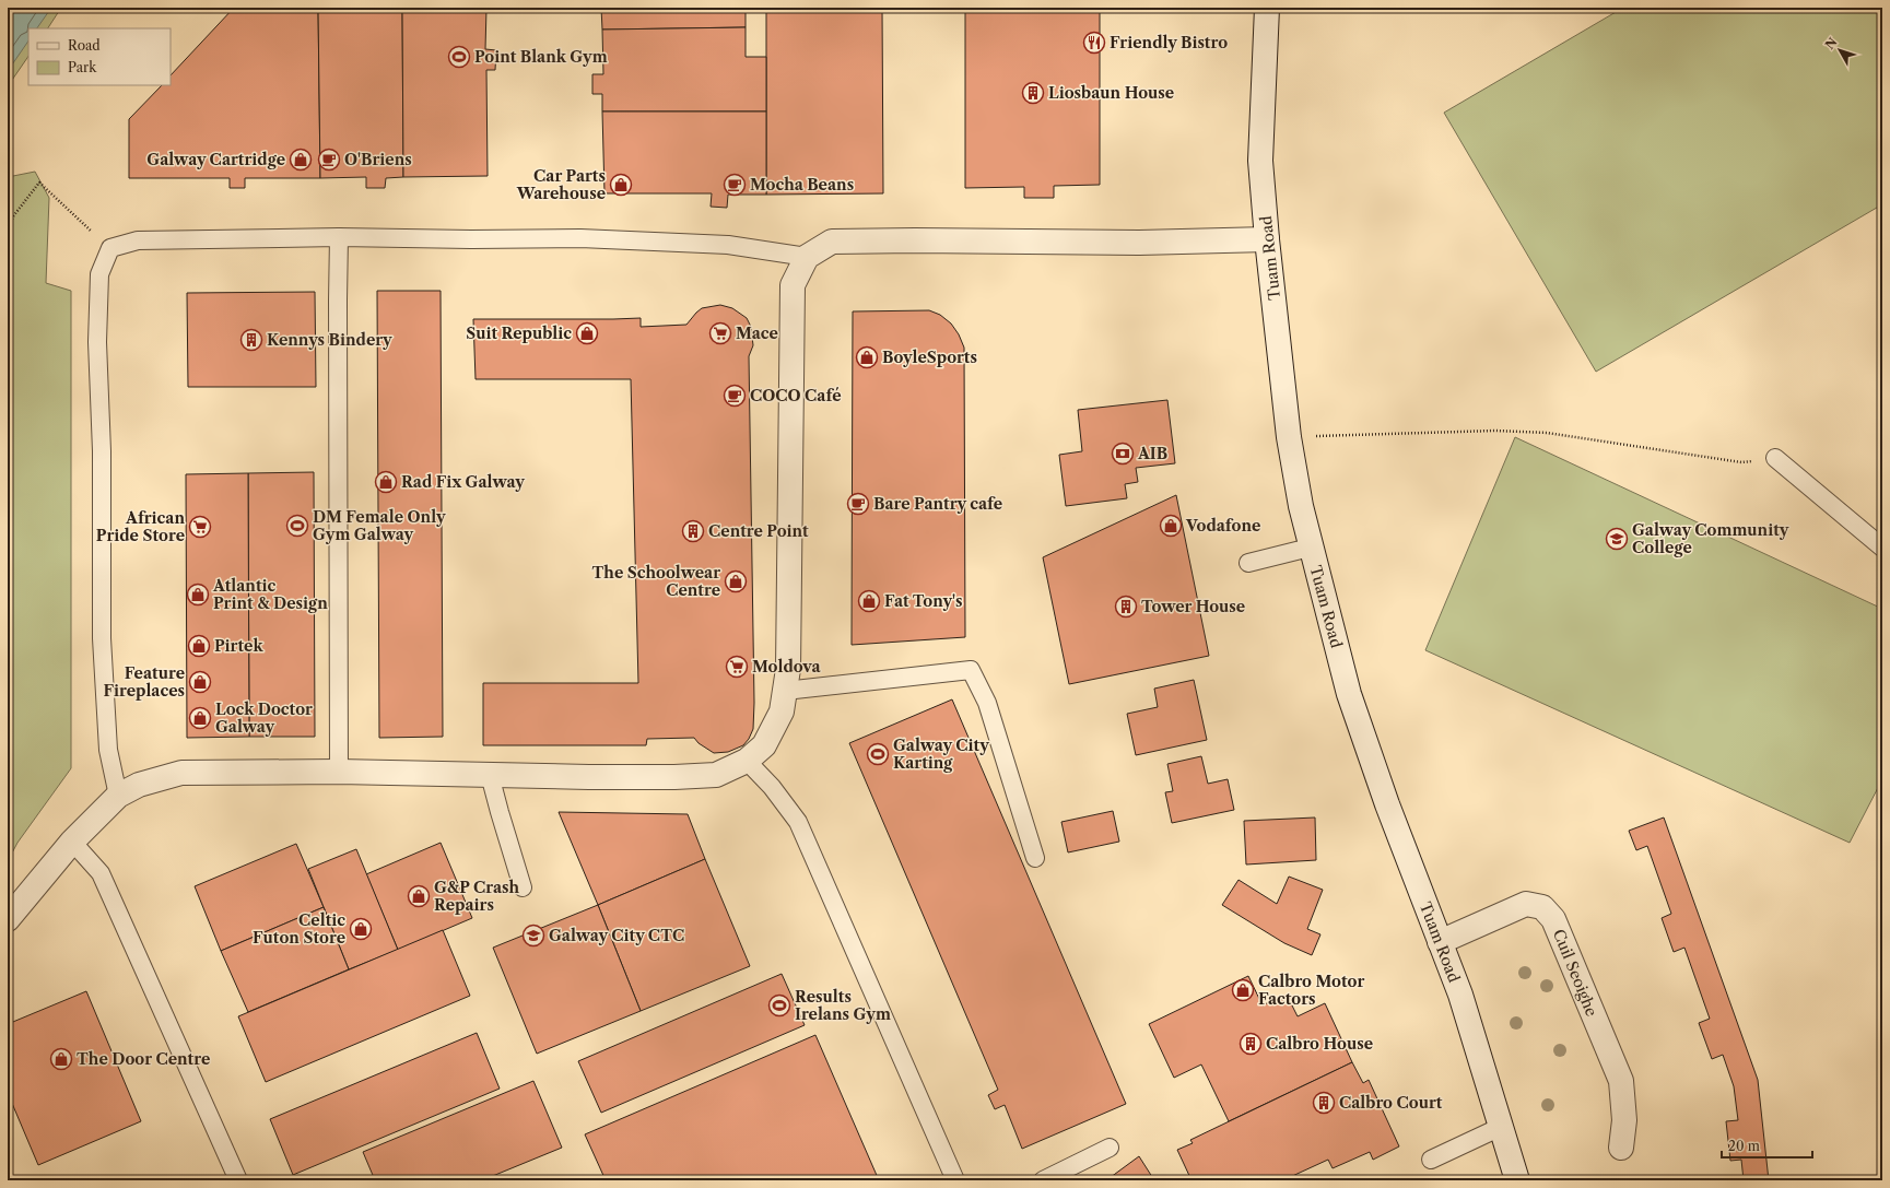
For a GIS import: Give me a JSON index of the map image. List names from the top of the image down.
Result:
{
  "streets": {
    "street": ["Tuam Road", "Cuil Seoighe"]
  },
  "crossings": [
    ["Tuam Road", "Cuil Seoighe"]
  ],
  "places": {
    "restaurant": ["Friendly Bistro"],
    "sports": [
      "Point Blank Gym",
      "DM Female Only Gym Galway",
      "Galway City Karting",
      "Results Irelans Gym"
    ],
    "building": [
      "Liosbaun House",
      "Kennys Bindery",
      "Centre Point",
      "Tower House",
      "Calbro House",
      "Calbro Court"
    ],
    "shop": [
      "Galway Cartridge",
      "Car Parts Warehouse",
      "Suit Republic",
      "BoyleSports",
      "Rad Fix Galway",
      "Vodafone",
      "The Schoolwear Centre",
      "Atlantic Print & Design",
      "Fat Tony's",
      "Pirtek",
      "Feature Fireplaces",
      "Lock Doctor Galway",
      "G&P Crash Repairs",
      "Celtic Futon Store",
      "Calbro Motor Factors",
      "The Door Centre"
    ],
    "cafe": [
      "O'Briens",
      "Mocha Beans",
      "COCO Café",
      "Bare Pantry cafe"
    ],
    "supermarket": ["Mace", "African Pride Store", "Moldova"],
    "bank": ["AIB"],
    "school or university": ["Galway Community College", "Galway City CTC"]
  },
  "legend": ["Road", "Park"],
  "scale_bar": "20 m",
  "north": "top left"
}
